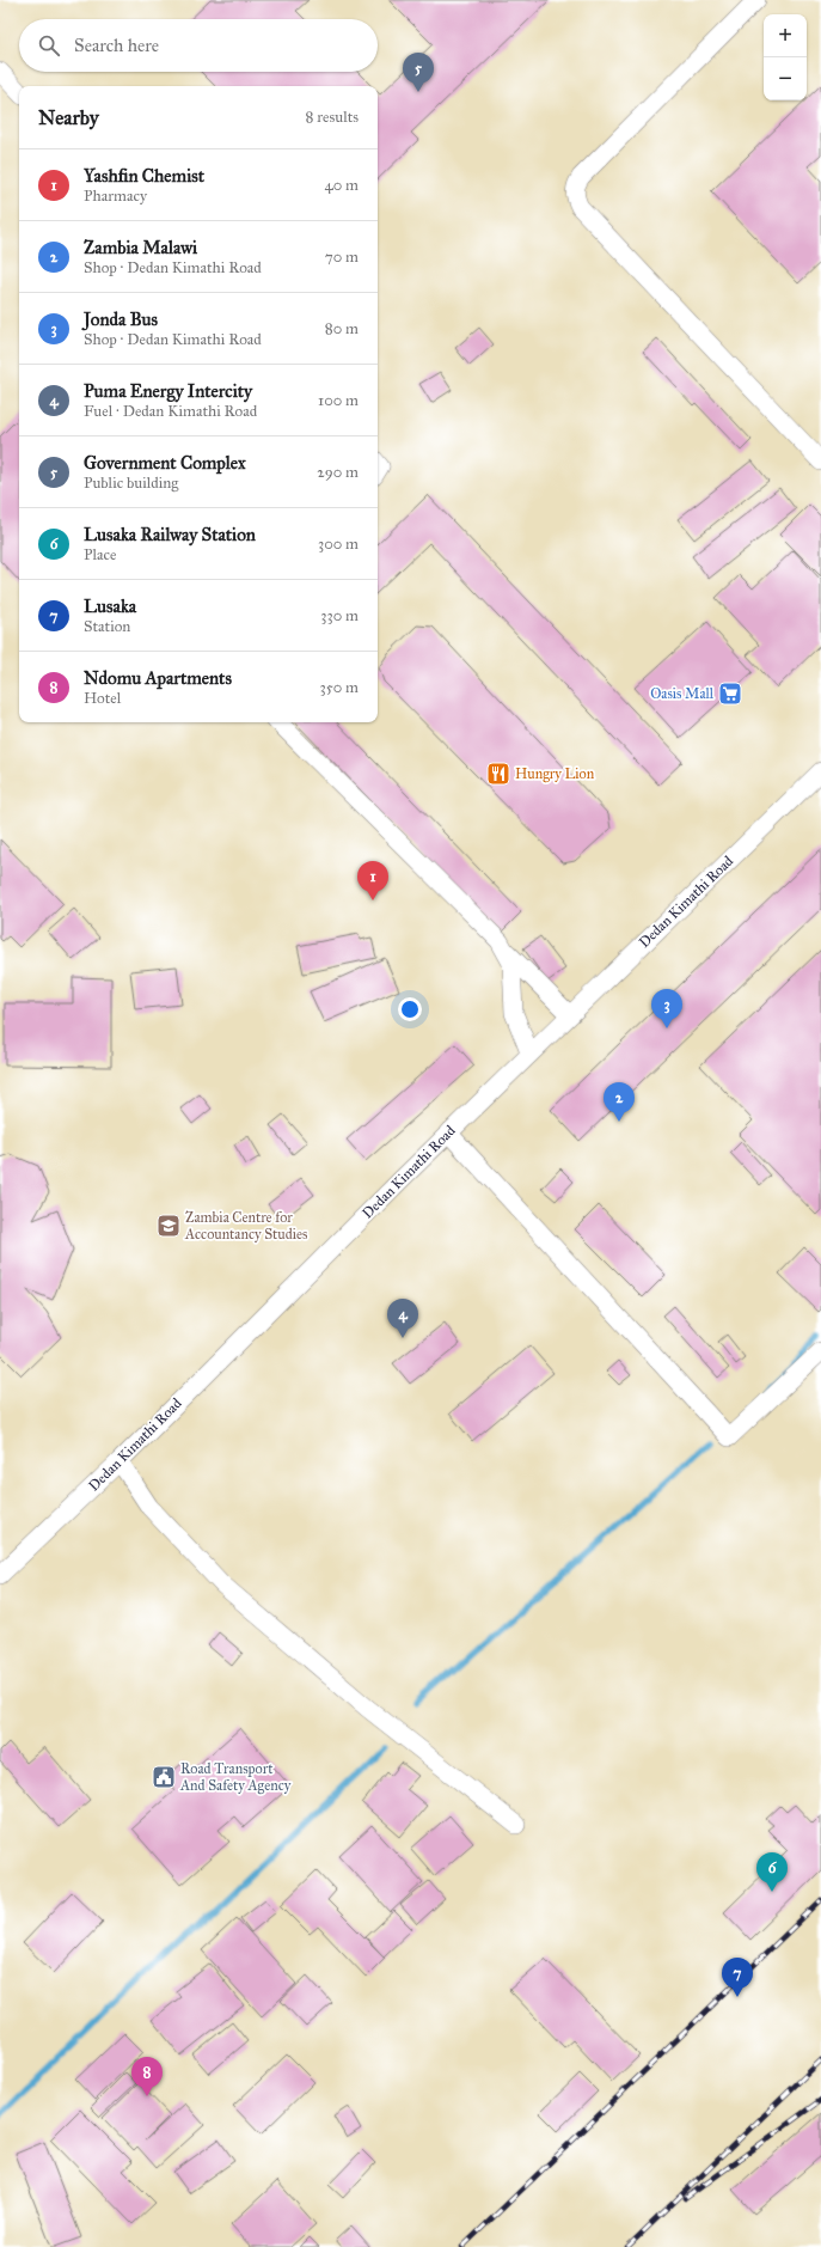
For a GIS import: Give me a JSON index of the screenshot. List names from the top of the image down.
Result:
{
  "streets": {
    "street": ["Dedan Kimathi Road"]
  },
  "places": {
    "supermarket": ["Oasis Mall"],
    "restaurant": ["Hungry Lion"],
    "school or university": ["Zambia Centre for Accountancy Studies"],
    "public building": ["Road Transport And Safety Agency"]
  },
  "page": {
    "map_buttons": ["+", "−"],
    "search": "Search here",
    "pins": [
      "5",
      "1",
      "3",
      "2",
      "4",
      "6",
      "7",
      "8"
    ],
    "heading": ["Nearby", "8 results"],
    "list": [
      {
        "mark": "1",
        "name": "Yashfin Chemist",
        "note": "Pharmacy",
        "value": "40 m"
      },
      {
        "mark": "2",
        "name": "Zambia Malawi",
        "note": "Shop · Dedan Kimathi Road",
        "value": "70 m"
      },
      {
        "mark": "3",
        "name": "Jonda Bus",
        "note": "Shop · Dedan Kimathi Road",
        "value": "80 m"
      },
      {
        "mark": "4",
        "name": "Puma Energy Intercity",
        "note": "Fuel · Dedan Kimathi Road",
        "value": "100 m"
      },
      {
        "mark": "5",
        "name": "Government Complex",
        "note": "Public building",
        "value": "290 m"
      },
      {
        "mark": "6",
        "name": "Lusaka Railway Station",
        "note": "Place",
        "value": "300 m"
      },
      {
        "mark": "7",
        "name": "Lusaka",
        "note": "Station",
        "value": "330 m"
      },
      {
        "mark": "8",
        "name": "Ndomu Apartments",
        "note": "Hotel",
        "value": "350 m"
      }
    ]
  }
}
